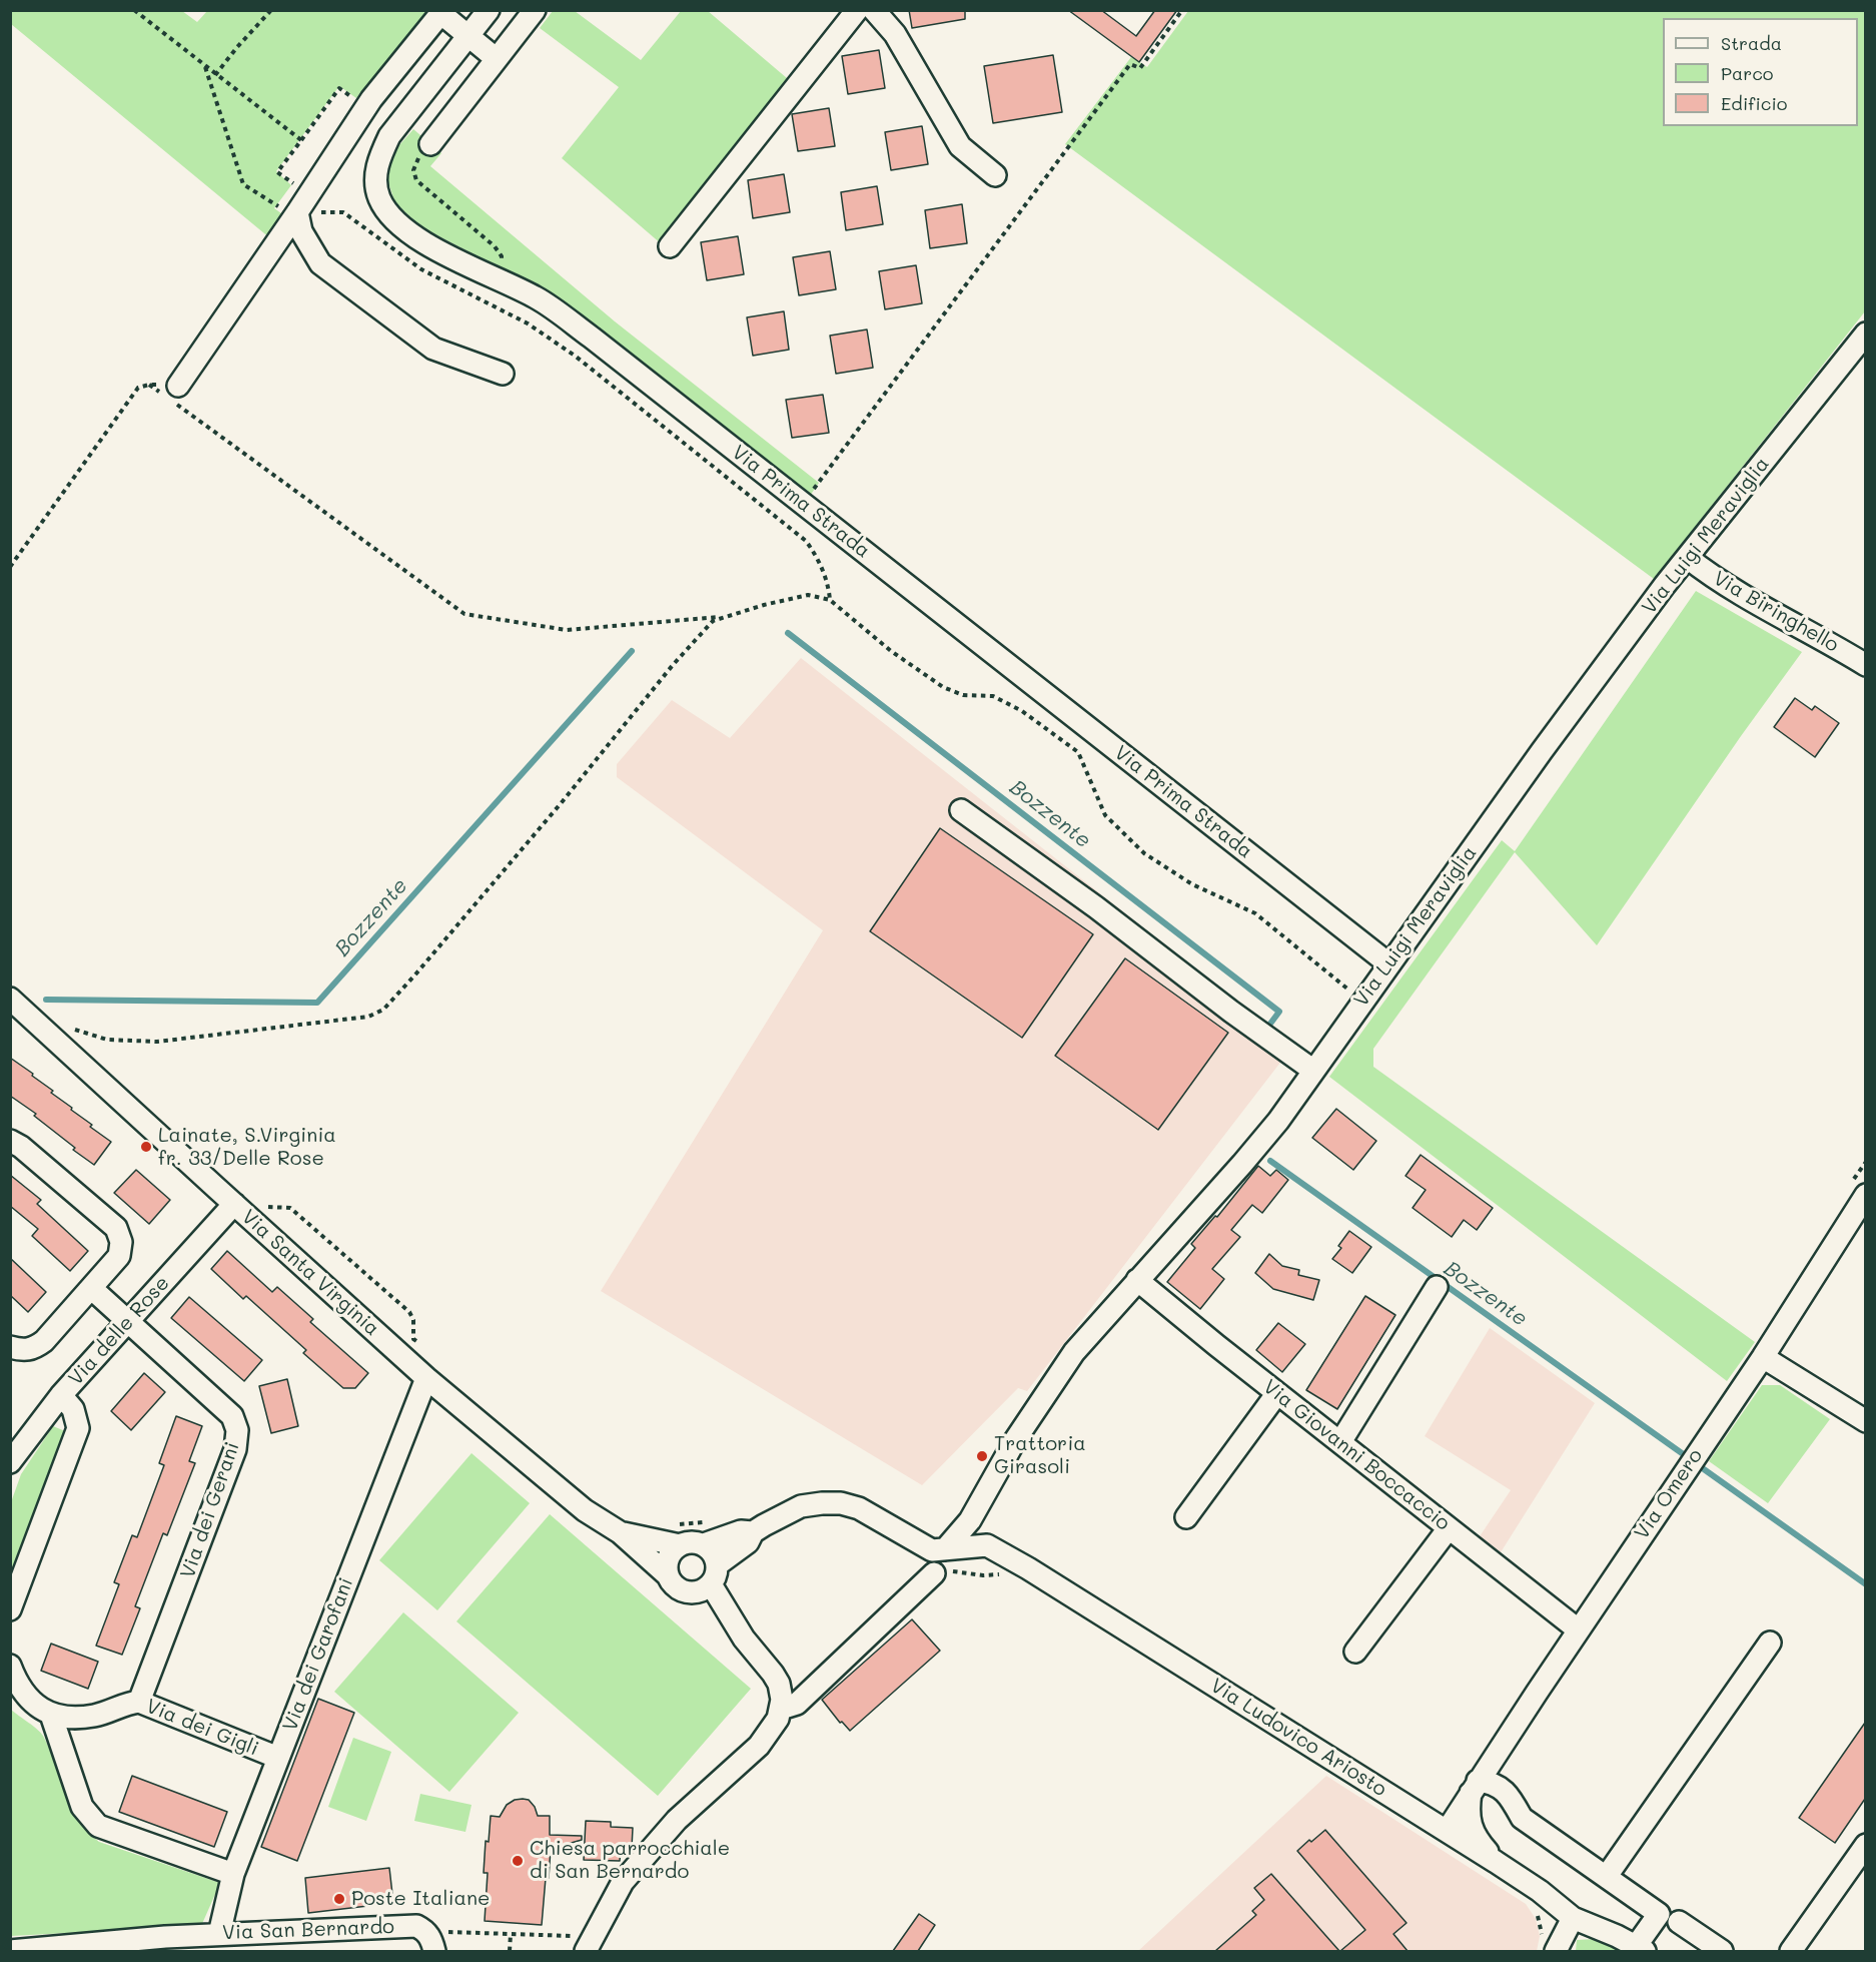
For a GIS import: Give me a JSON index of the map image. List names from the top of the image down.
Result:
{
  "streets": {
    "street": [
      "Via Prima Strada",
      "Via Luigi Meraviglia",
      "Via Biringhello",
      "Via Santa Virginia",
      "Via delle Rose",
      "Via Giovanni Boccaccio",
      "Via Omero",
      "Via dei Gerani",
      "Via dei Garofani",
      "Via dei Gigli",
      "Via Ludovico Ariosto",
      "Via San Bernardo"
    ]
  },
  "crossings": [
    ["Via Prima Strada", "Via Luigi Meraviglia"],
    ["Via Luigi Meraviglia", "Via Biringhello"],
    ["Via Luigi Meraviglia", "Via Giovanni Boccaccio"],
    ["Via Santa Virginia", "Via delle Rose"],
    ["Via Santa Virginia", "Via dei Garofani"],
    ["Via delle Rose", "Via dei Gerani"],
    ["Via Giovanni Boccaccio", "Via Omero"],
    ["Via Omero", "Via Ludovico Ariosto"],
    ["Via dei Gerani", "Via dei Gigli"],
    ["Via dei Garofani", "Via dei Gigli"],
    ["Via dei Garofani", "Via San Bernardo"]
  ],
  "water": ["Bozzente"],
  "places": [
    "Lainate, S.Virginia fr. 33/Delle Rose",
    "Trattoria Girasoli",
    "Chiesa parrocchiale di San Bernardo",
    "Poste Italiane"
  ],
  "legend": ["Strada", "Parco", "Edificio"]
}
